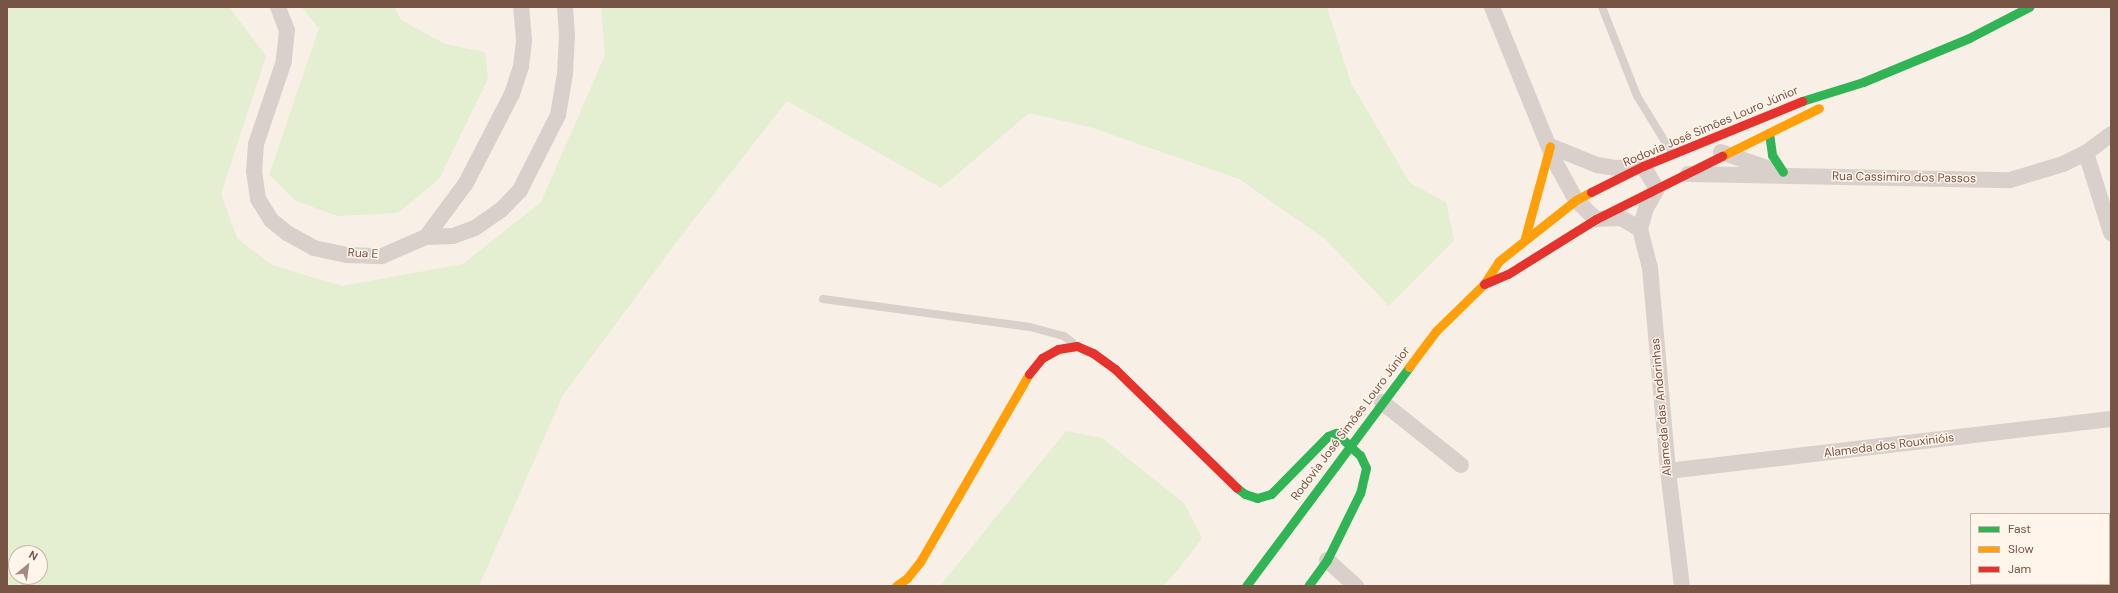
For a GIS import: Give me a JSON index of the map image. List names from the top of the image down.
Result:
{
  "streets": {
    "main road": ["Rodovia José Simões Louro Júnior"],
    "street": [
      "Rua Cassimiro dos Passos",
      "Rua E",
      "Alameda das Andorinhas",
      "Alameda dos Rouxinióis"
    ]
  },
  "crossings": [
    ["Rodovia José Simões Louro Júnior", "Rua Cassimiro dos Passos"],
    ["Alameda das Andorinhas", "Alameda dos Rouxinióis"]
  ],
  "legend": ["Fast", "Slow", "Jam"],
  "north": "top right"
}
